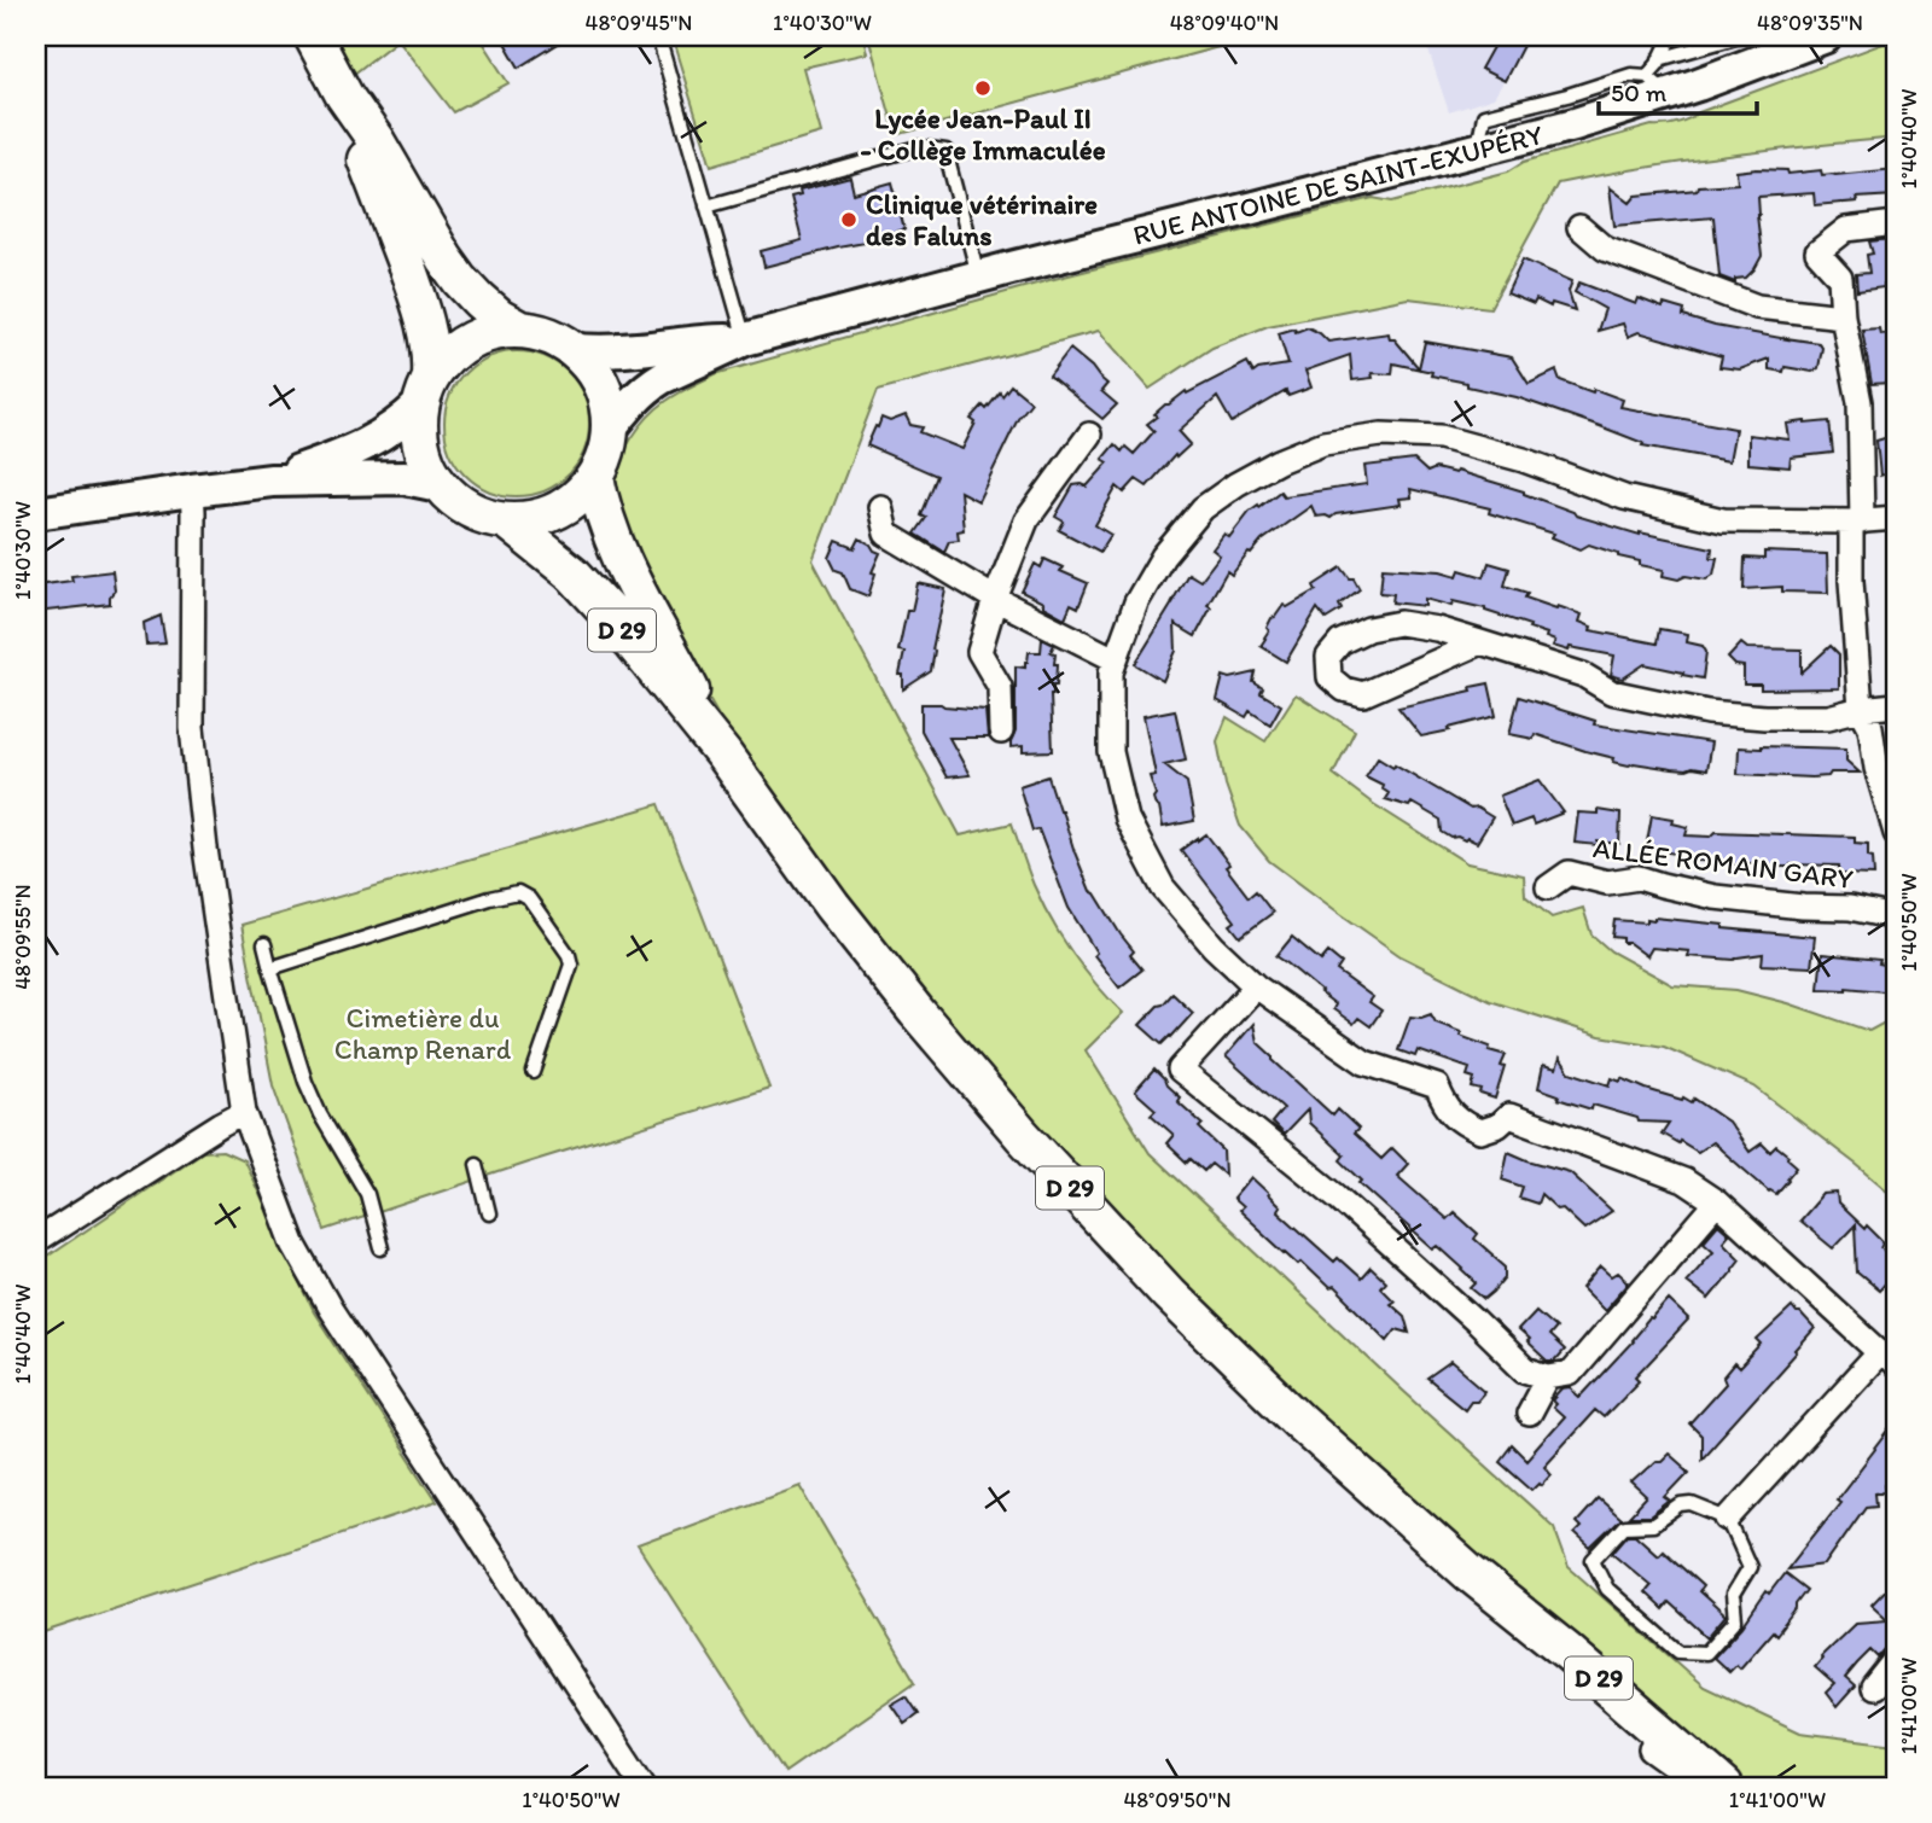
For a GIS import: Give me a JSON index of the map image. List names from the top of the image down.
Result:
{
  "streets": {
    "main road": ["D 29"],
    "street": ["RUE ANTOINE DE SAINT-EXUPÉRY", "ALLÉE ROMAIN GARY"]
  },
  "crossings": [
    ["RUE ANTOINE DE SAINT-EXUPÉRY", "D 29"]
  ],
  "parks": ["Cimetière du Champ Renard"],
  "places": ["Lycée Jean-Paul II - Collège Immaculée", "Clinique vétérinaire des Faluns"],
  "scale_bar": "50 m",
  "coordinates": [
    "48°09'45\"N",
    "1°40'30\"W",
    "48°09'40\"N",
    "48°09'35\"N",
    "1°40'40\"W",
    "1°40'50\"W",
    "48°09'55\"N",
    "1°41'00\"W",
    "48°09'50\"N"
  ]
}
